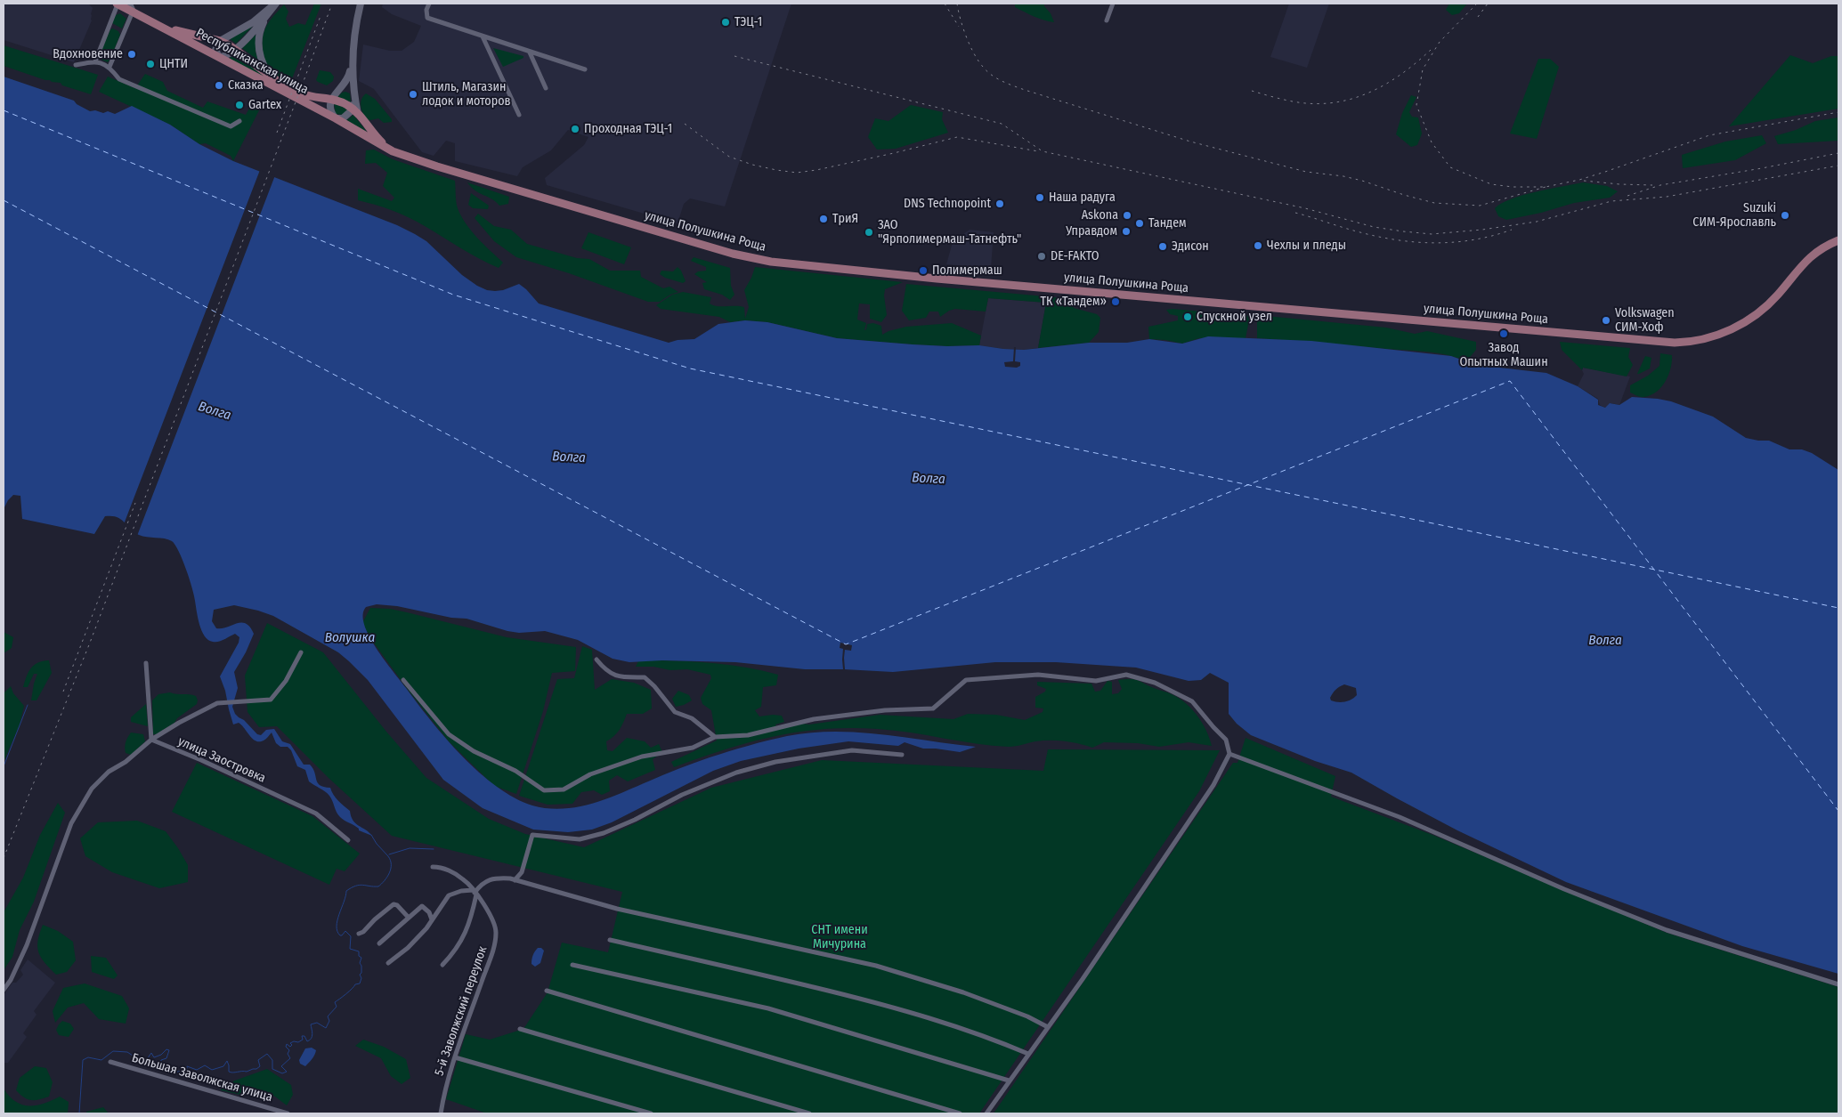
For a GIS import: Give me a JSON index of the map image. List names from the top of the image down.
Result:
{
  "streets": {
    "main road": ["Республиканская улица", "улица Полушкина Роща"],
    "street": ["улица Заостровка", "5-й Заволжский переулок", "Большая Заволжская улица"]
  },
  "crossings": [
    ["Республиканская улица", "улица Полушкина Роща"]
  ],
  "water": ["Волга", "Волушка"],
  "parks": ["СНТ имени Мичурина"],
  "places": [
    "ТЭЦ-1",
    "Вдохновение",
    "ЦНТИ",
    "Сказка",
    "Штиль, Магазин лодок и моторов",
    "Gartex",
    "Проходная ТЭЦ-1",
    "Наша радуга",
    "DNS Technopoint",
    "Askona",
    "Suzuki СИМ-Ярославль",
    "ТриЯ",
    "Тандем",
    "Управдом",
    "ЗАО \"Ярполимермаш-Татнефть\"",
    "Чехлы и пледы",
    "Эдисон",
    "DE-FAKTO",
    "Полимермаш",
    "ТК «Тандем»",
    "Спускной узел",
    "Volkswagen СИМ-Хоф",
    "Завод Опытных Машин"
  ]
}
